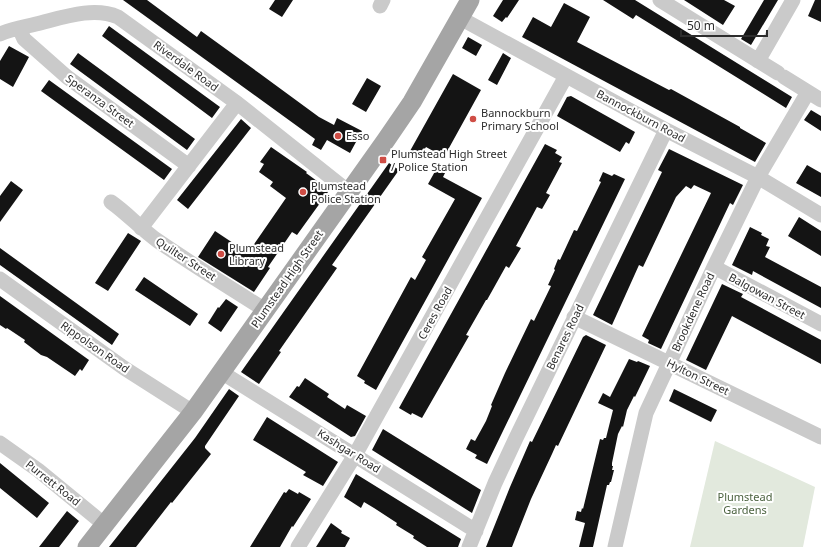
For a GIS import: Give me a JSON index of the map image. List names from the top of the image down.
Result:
{
  "streets": {
    "main road": ["Plumstead High Street"],
    "street": [
      "Riverdale Road",
      "Speranza Street",
      "Bannockburn Road",
      "Quilter Street",
      "Balgowan Street",
      "Brookdene Road",
      "Ceres Road",
      "Benares Road",
      "Rippolson Road",
      "Hylton Street",
      "Kashgar Road",
      "Purrett Road"
    ]
  },
  "crossings": [
    ["Riverdale Road", "Speranza Street"],
    ["Riverdale Road", "Plumstead High Street"],
    ["Bannockburn Road", "Plumstead High Street"],
    ["Bannockburn Road", "Brookdene Road"],
    ["Bannockburn Road", "Ceres Road"],
    ["Bannockburn Road", "Benares Road"],
    ["Quilter Street", "Plumstead High Street"],
    ["Plumstead High Street", "Rippolson Road"],
    ["Plumstead High Street", "Kashgar Road"],
    ["Plumstead High Street", "Purrett Road"],
    ["Balgowan Street", "Brookdene Road"],
    ["Brookdene Road", "Hylton Street"],
    ["Ceres Road", "Kashgar Road"],
    ["Benares Road", "Hylton Street"],
    ["Benares Road", "Kashgar Road"]
  ],
  "parks": ["Plumstead Gardens"],
  "places": {
    "other": [
      "Bannockburn Primary School",
      "Esso",
      "Plumstead Police Station",
      "Plumstead Library"
    ],
    "transit": ["Plumstead High Street / Police Station"]
  },
  "scale_bar": "50 m"
}
